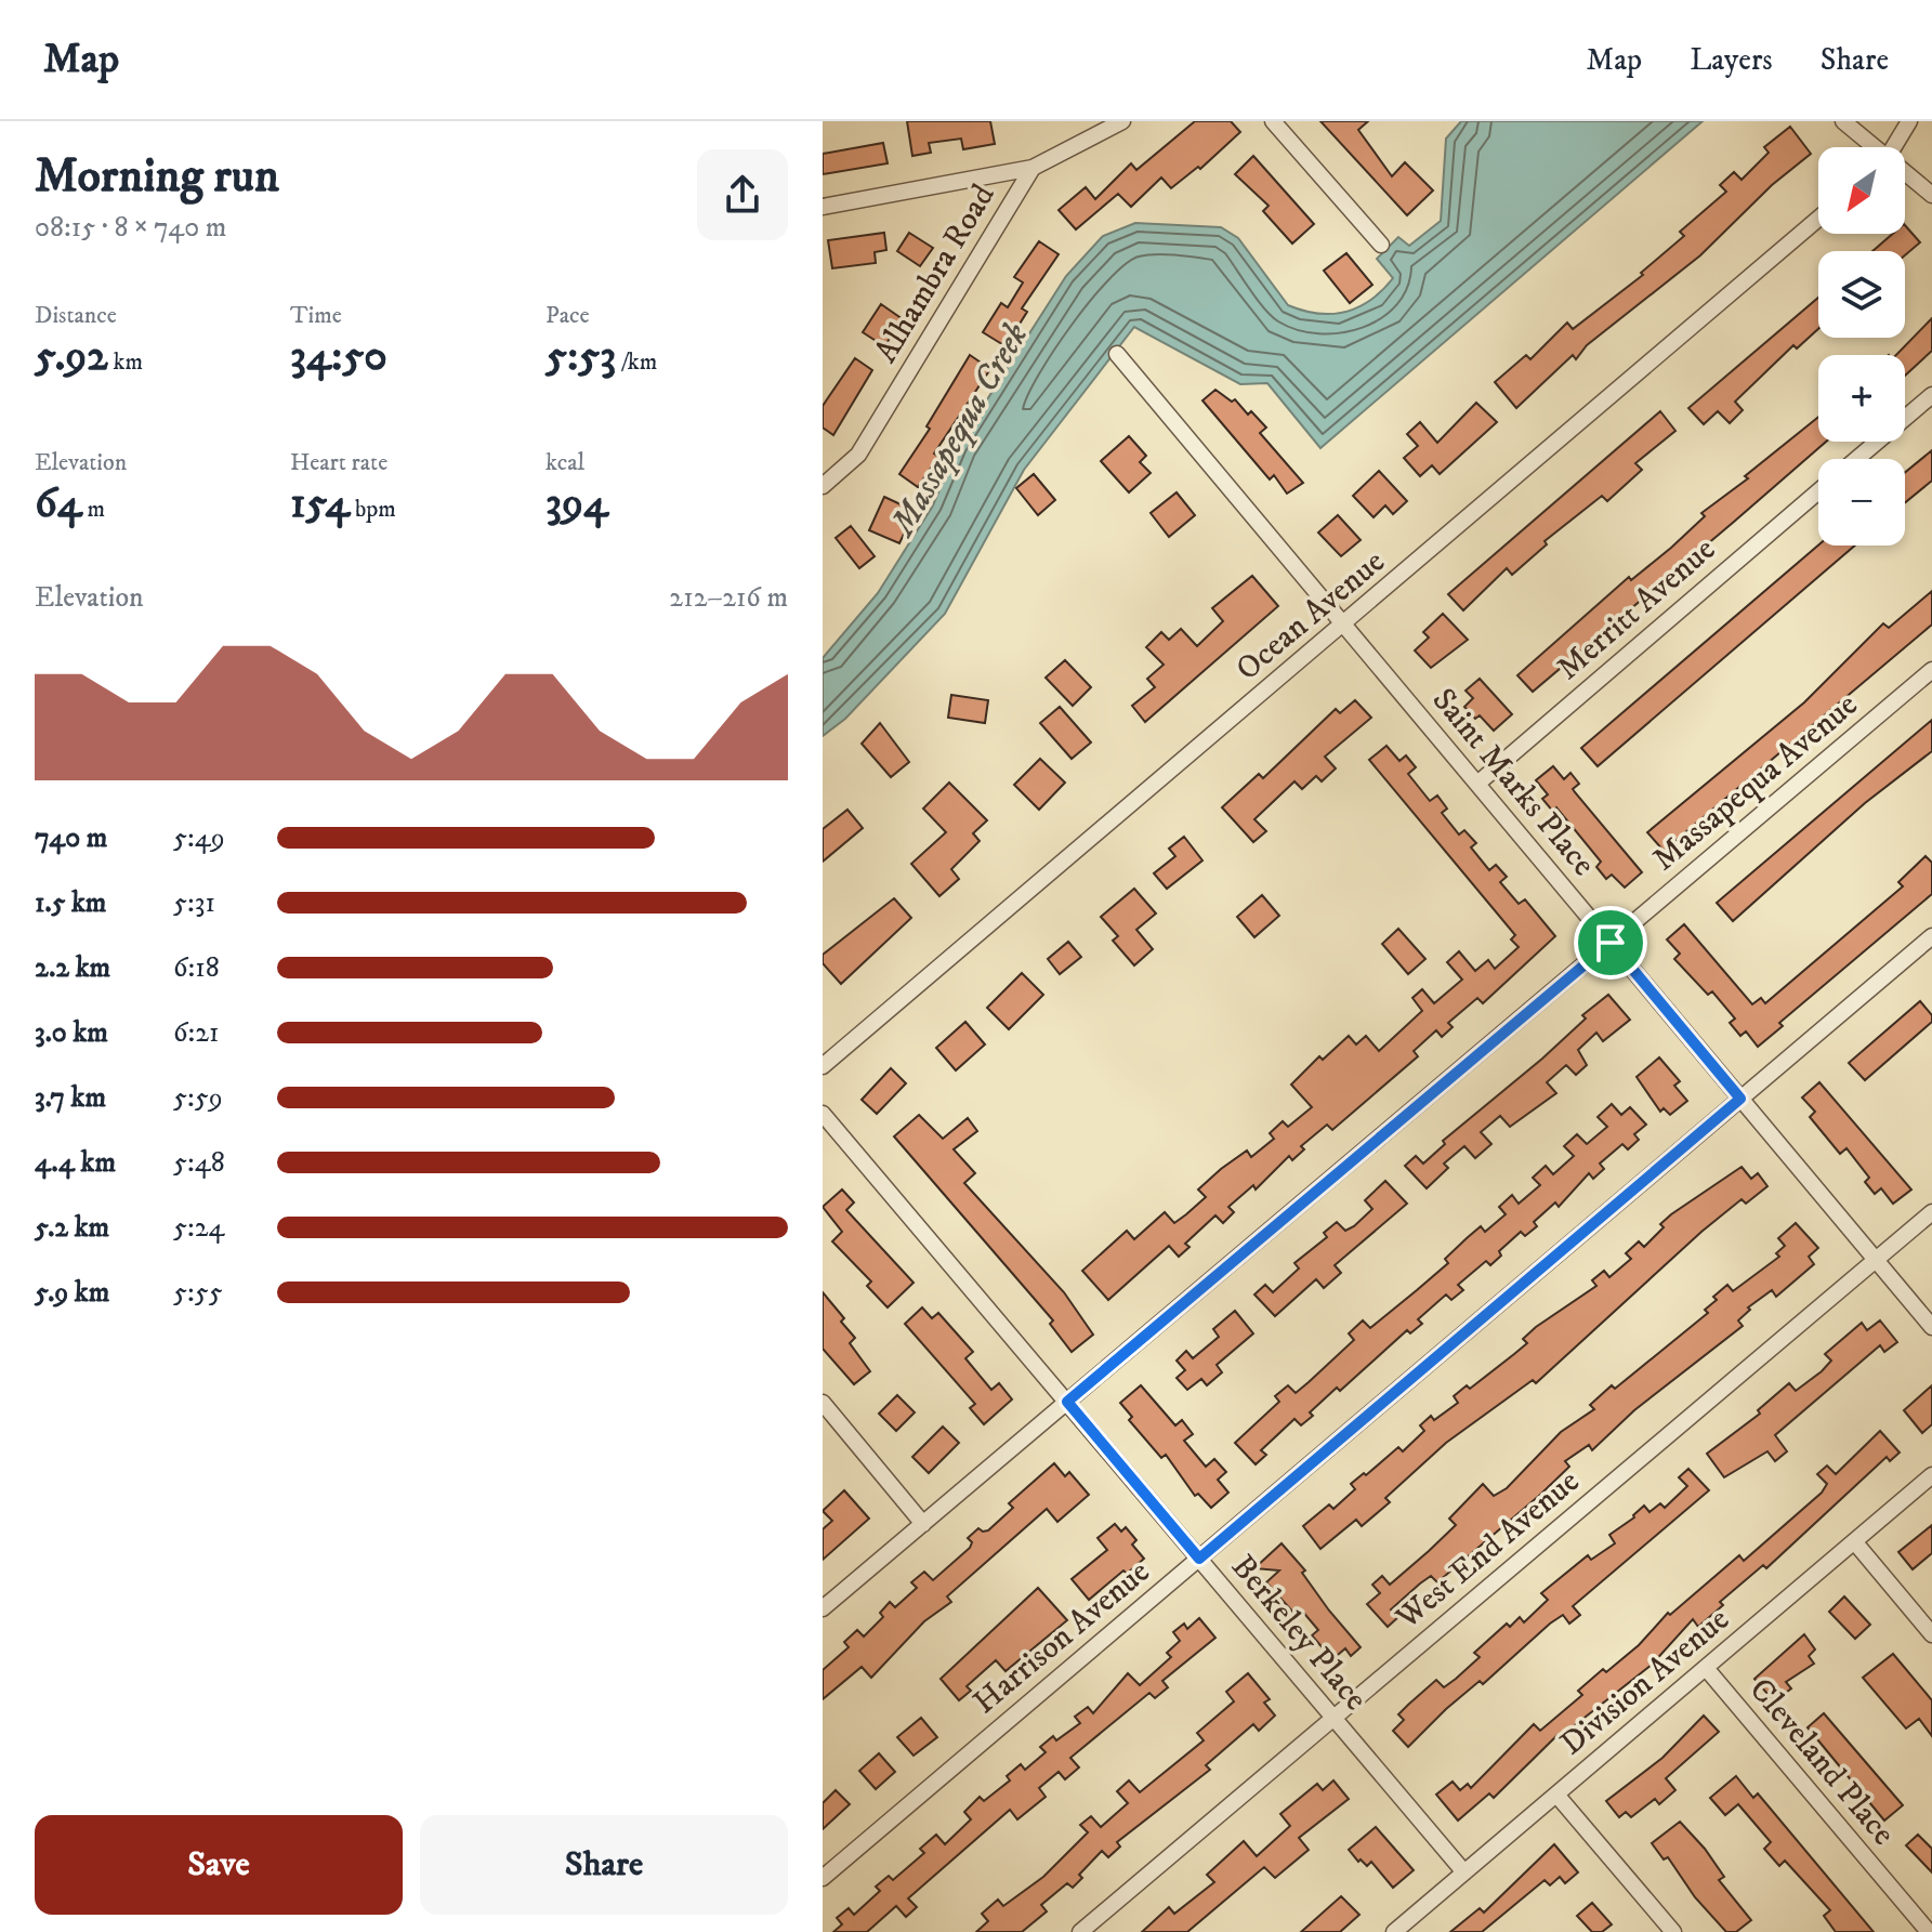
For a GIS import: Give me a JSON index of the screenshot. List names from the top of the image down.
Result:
{
  "streets": {
    "street": [
      "Alhambra Road",
      "Merritt Avenue",
      "Ocean Avenue",
      "Saint Marks Place",
      "Massapequa Avenue",
      "West End Avenue",
      "Berkeley Place",
      "Harrison Avenue",
      "Division Avenue",
      "Cleveland Place"
    ]
  },
  "crossings": [
    ["Merritt Avenue", "Saint Marks Place"],
    ["Ocean Avenue", "Saint Marks Place"],
    ["Saint Marks Place", "Massapequa Avenue"],
    ["Saint Marks Place", "West End Avenue"],
    ["Saint Marks Place", "Harrison Avenue"],
    ["Massapequa Avenue", "Berkeley Place"],
    ["West End Avenue", "Berkeley Place"],
    ["Berkeley Place", "Harrison Avenue"],
    ["Berkeley Place", "Division Avenue"],
    ["Division Avenue", "Cleveland Place"]
  ],
  "water": ["Massapequa Creek"],
  "north": "bottom left",
  "page": {
    "header": "Map",
    "nav": ["Map", "Layers", "Share"],
    "heading": ["Morning run", "08:15 · 8 × 740 m"],
    "map_buttons": ["+", "−"],
    "stats": [
      ["Distance", "5.92 km"],
      ["Time", "34:50"],
      ["Pace", "5:53 /km"],
      ["Elevation", "64 m"],
      ["Heart rate", "154 bpm"],
      ["kcal", "394"]
    ],
    "chart": ["Elevation", "212–216 m"],
    "list": [
      {
        "name": "740 m",
        "note": "5:49"
      },
      {
        "name": "1.5 km",
        "note": "5:31"
      },
      {
        "name": "2.2 km",
        "note": "6:18"
      },
      {
        "name": "3.0 km",
        "note": "6:21"
      },
      {
        "name": "3.7 km",
        "note": "5:59"
      },
      {
        "name": "4.4 km",
        "note": "5:48"
      },
      {
        "name": "5.2 km",
        "note": "5:24"
      },
      {
        "name": "5.9 km",
        "note": "5:55"
      }
    ],
    "buttons": ["Save", "Share"]
  }
}
